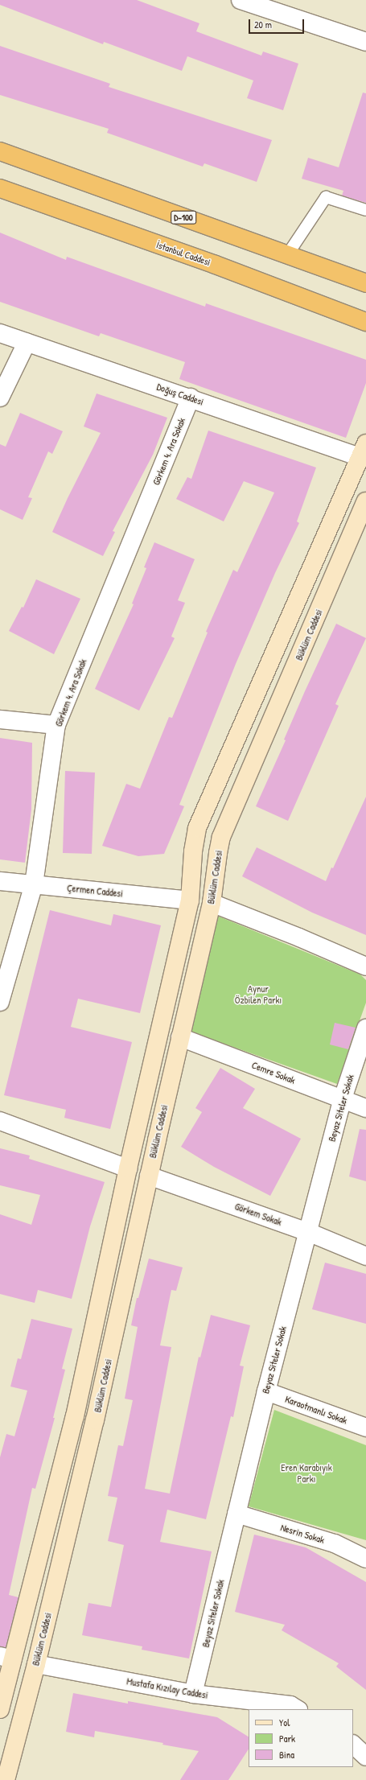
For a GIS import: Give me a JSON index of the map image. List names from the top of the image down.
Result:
{
  "streets": {
    "highway": ["D-100", "İstanbul Caddesi"],
    "main road": ["Büklüm Caddesi"],
    "street": [
      "Doğuş Caddesi",
      "Görkem 4. Ara Sokak",
      "Çermen Caddesi",
      "Cemre Sokak",
      "Beyaz Siteler Sokak",
      "Görkem Sokak",
      "Karaotmanlı Sokak",
      "Nesrin Sokak",
      "Mustafa Kızılay Caddesi"
    ]
  },
  "crossings": [
    ["Doğuş Caddesi", "Görkem 4. Ara Sokak"],
    ["Görkem 4. Ara Sokak", "Çermen Caddesi"],
    ["Büklüm Caddesi", "Cemre Sokak"],
    ["Büklüm Caddesi", "Görkem Sokak"],
    ["Büklüm Caddesi", "Mustafa Kızılay Caddesi"],
    ["Cemre Sokak", "Beyaz Siteler Sokak"],
    ["Beyaz Siteler Sokak", "Görkem Sokak"],
    ["Beyaz Siteler Sokak", "Karaotmanlı Sokak"],
    ["Beyaz Siteler Sokak", "Nesrin Sokak"],
    ["Beyaz Siteler Sokak", "Mustafa Kızılay Caddesi"]
  ],
  "parks": ["Aynur Özbilen Parkı", "Eren Karabıyık Parkı"],
  "legend": ["Yol", "Park", "Bina"],
  "scale_bar": "20 m"
}
